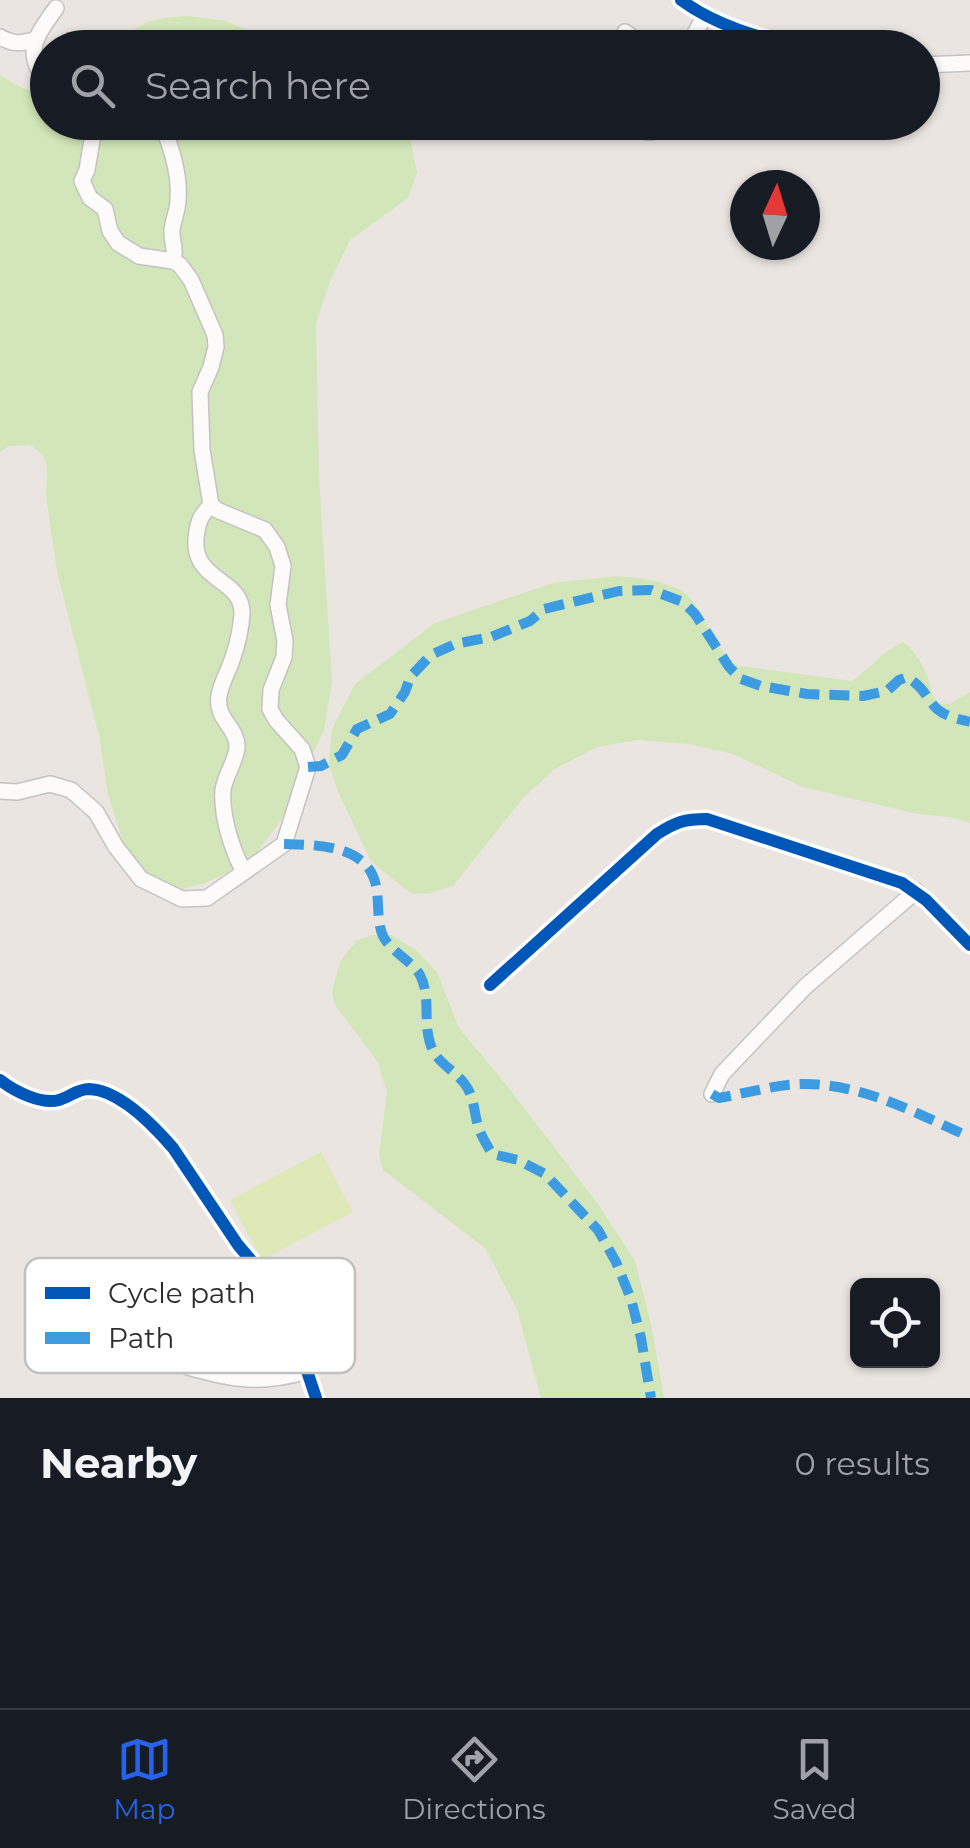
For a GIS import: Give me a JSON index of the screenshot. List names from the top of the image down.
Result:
{
  "legend": ["Cycle path", "Path"],
  "north": "top",
  "page": {
    "search": "Search here",
    "heading": ["Nearby", "0 results"],
    "nav": ["Map", "Directions", "Saved"]
  }
}
